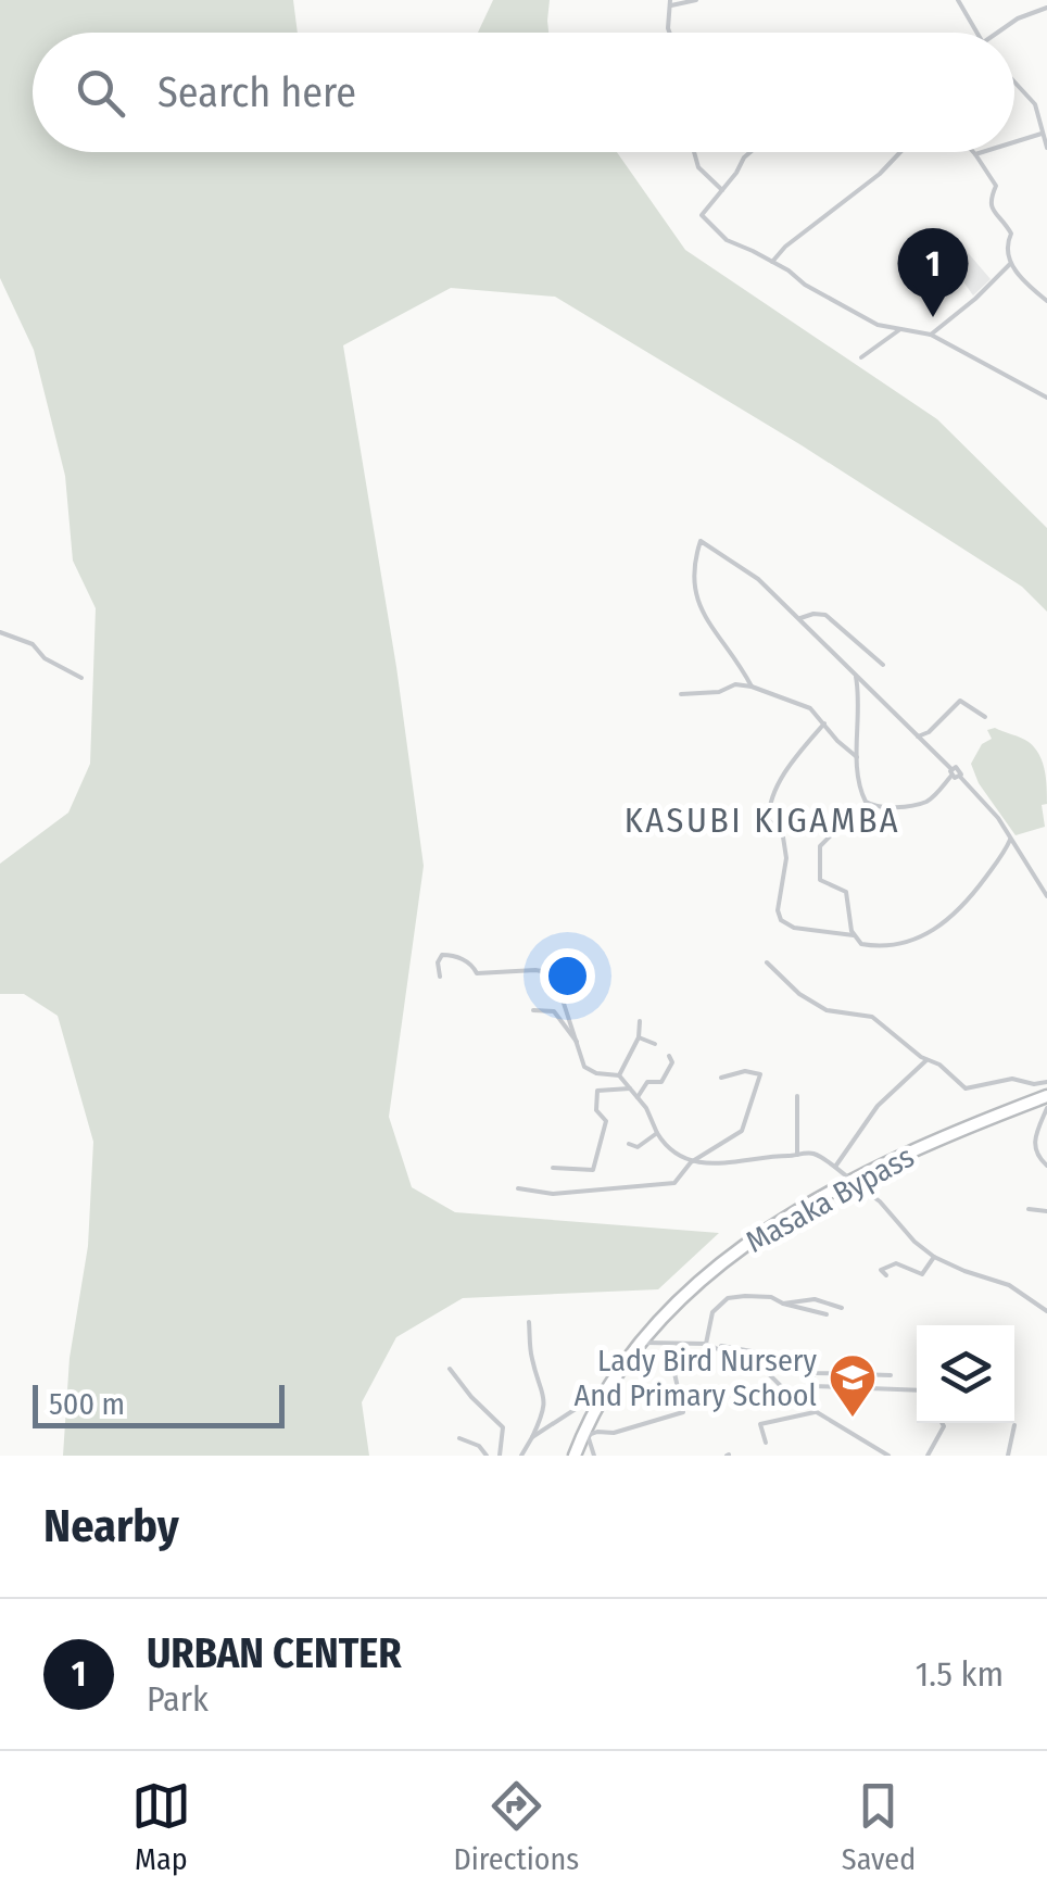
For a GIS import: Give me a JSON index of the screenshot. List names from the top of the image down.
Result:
{
  "streets": {
    "highway": ["Masaka Bypass"]
  },
  "districts": ["KASUBI KIGAMBA"],
  "places": {
    "school or university": ["Lady Bird Nursery And Primary School"]
  },
  "scale_bar": "500 m",
  "page": {
    "search": "Search here",
    "pins": "1",
    "scale": "500 m",
    "heading": "Nearby",
    "list": [
      {
        "mark": "1",
        "name": "URBAN CENTER",
        "note": "Park",
        "value": "1.5 km"
      }
    ],
    "nav": ["Map", "Directions", "Saved"]
  }
}
